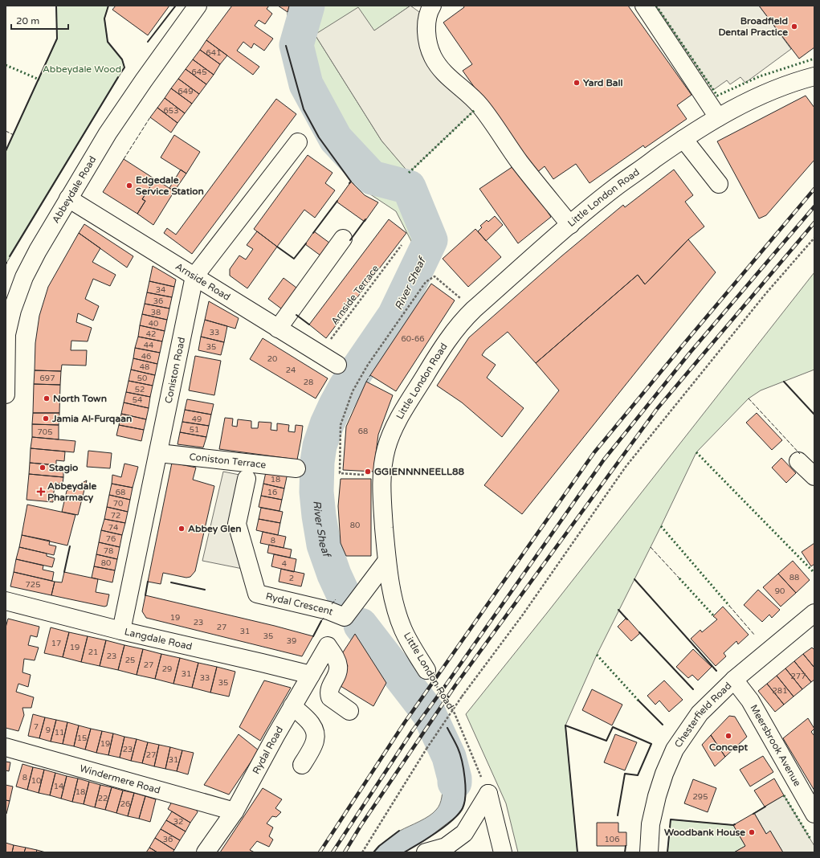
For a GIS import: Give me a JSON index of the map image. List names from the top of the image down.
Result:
{
  "streets": {
    "main road": [
      "Abbeydale Road",
      "Little London Road",
      "Arnside Road",
      "Coniston Road",
      "Coniston Terrace",
      "Rydal Crescent",
      "Langdale Road",
      "Chesterfield Road",
      "Meersbrook Avenue",
      "Rydal Road",
      "Windermere Road"
    ],
    "path": ["Arnside Terrace"]
  },
  "crossings": [
    ["Abbeydale Road", "Arnside Road"],
    ["Little London Road", "Rydal Crescent"],
    ["Arnside Road", "Arnside Terrace"],
    ["Arnside Road", "Coniston Road"],
    ["Coniston Road", "Coniston Terrace"],
    ["Coniston Road", "Langdale Road"],
    ["Langdale Road", "Rydal Road"],
    ["Chesterfield Road", "Meersbrook Avenue"],
    ["Rydal Road", "Windermere Road"]
  ],
  "water": ["River Sheaf"],
  "parks": ["Abbeydale Wood"],
  "places": {
    "other": [
      "Broadfield Dental Practice",
      "Yard Ball",
      "Edgedale Service Station",
      "North Town",
      "Jamia Al-Furqaan",
      "Stagio",
      "GGIENNNNEELL88",
      "Abbey Glen",
      "Concept",
      "Woodbank House"
    ],
    "health": ["Abbeydale Pharmacy"]
  },
  "house_numbers": [
    "641",
    "645",
    "649",
    "653",
    "34",
    "36",
    "38",
    "40",
    "33",
    "42",
    "60-66",
    "44",
    "35",
    "46",
    "20",
    "48",
    "24",
    "697",
    "50",
    "28",
    "52",
    "54",
    "49",
    "51",
    "68",
    "705",
    "18",
    "68",
    "16",
    "70",
    "72",
    "80",
    "74",
    "76",
    "8",
    "78",
    "80",
    "4",
    "88",
    "2",
    "725",
    "90",
    "19",
    "23",
    "27",
    "31",
    "35",
    "39",
    "17",
    "19",
    "21",
    "23",
    "25",
    "27",
    "29",
    "31",
    "277",
    "33",
    "35",
    "281",
    "7",
    "9",
    "11",
    "15",
    "19",
    "23",
    "27",
    "31",
    "8",
    "10",
    "14",
    "18",
    "295",
    "22",
    "26",
    "32",
    "36",
    "106"
  ],
  "scale_bar": "20 m"
}
